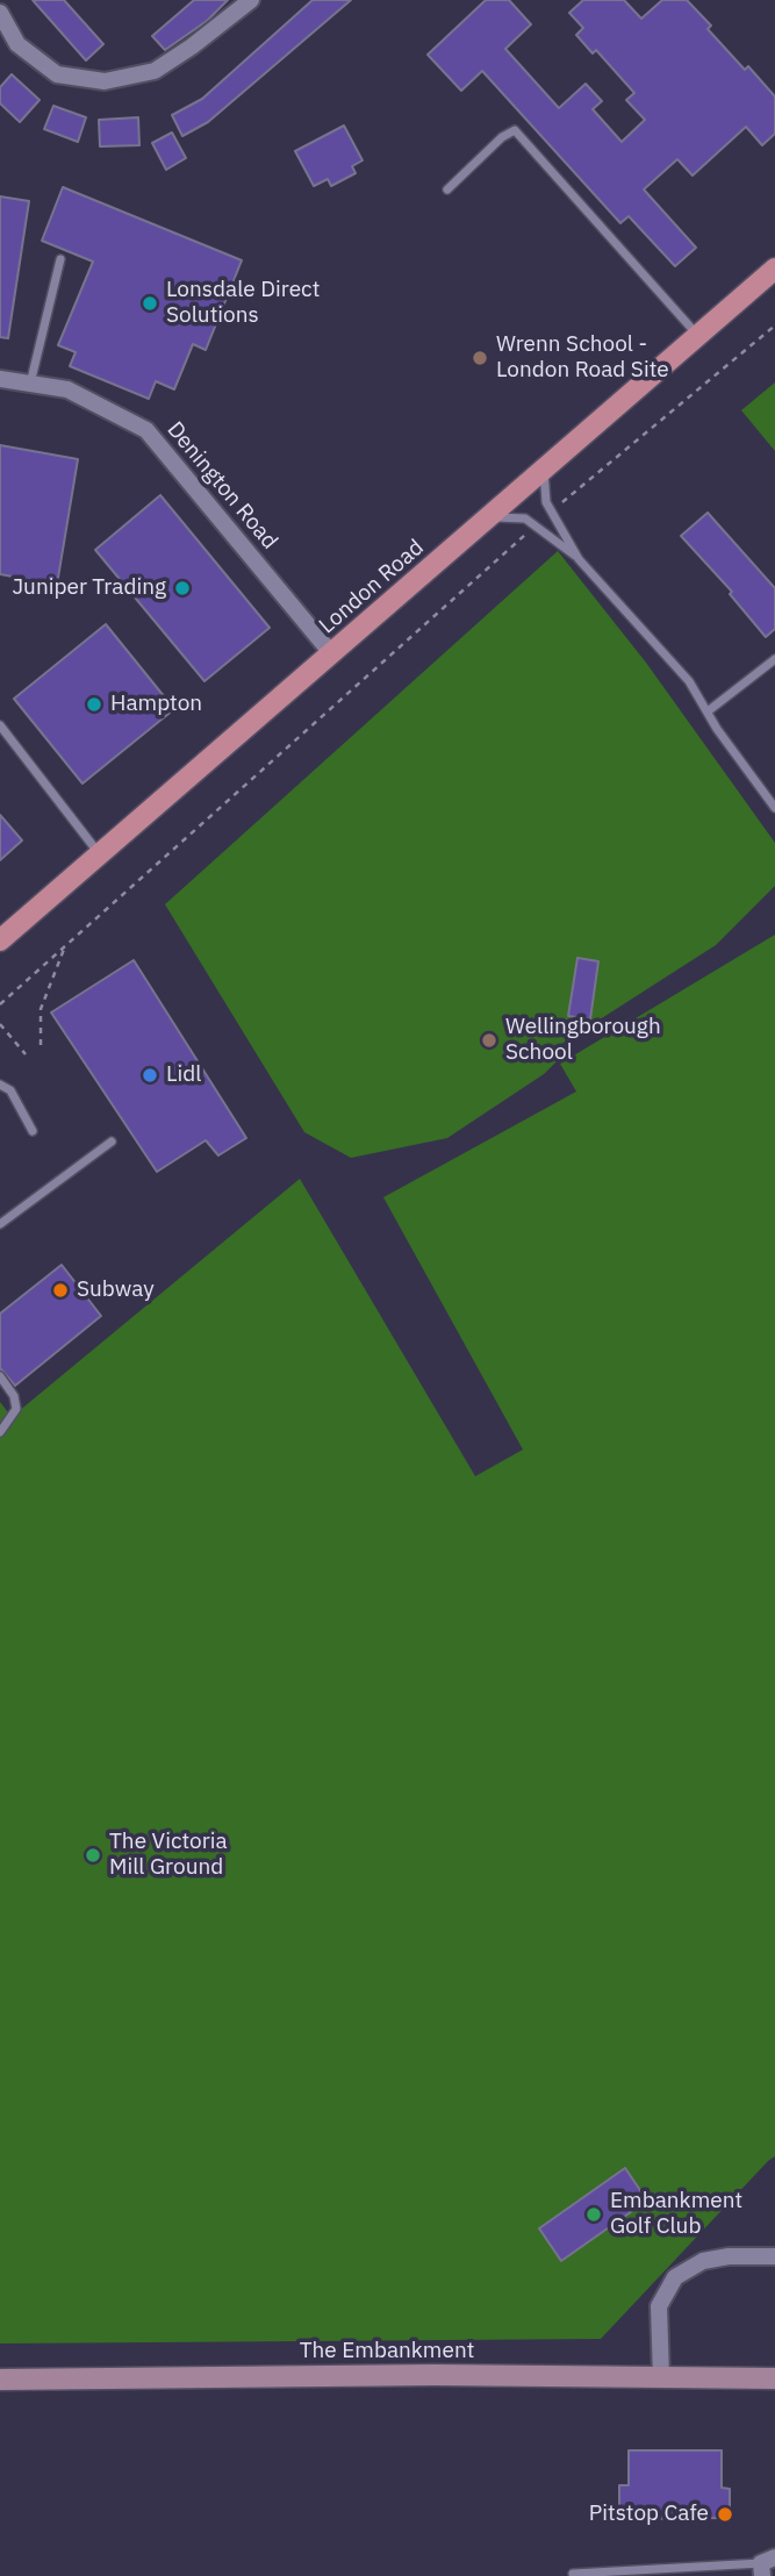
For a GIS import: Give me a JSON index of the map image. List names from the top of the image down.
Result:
{
  "streets": {
    "main road": ["London Road", "The Embankment"],
    "street": ["Denington Road"]
  },
  "crossings": [
    ["Denington Road", "London Road"]
  ],
  "places": [
    "Lonsdale Direct Solutions",
    "Wrenn School - London Road Site",
    "Juniper Trading",
    "Hampton",
    "Wellingborough School",
    "Lidl",
    "Subway",
    "The Victoria Mill Ground",
    "Embankment Golf Club",
    "Pitstop Cafe"
  ]
}
